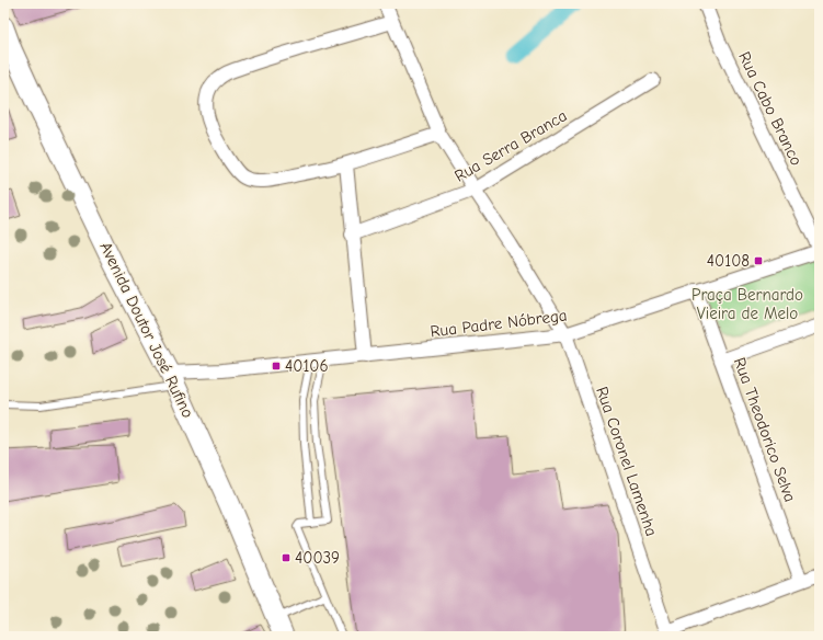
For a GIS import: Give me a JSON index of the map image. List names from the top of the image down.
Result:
{
  "streets": {
    "main road": ["Avenida Doutor José Rufino"],
    "street": [
      "Rua Cabo Branco",
      "Rua Serra Branca",
      "Rua Padre Nóbrega",
      "Rua Theodorico Selva",
      "Rua Coronel Lamenha"
    ]
  },
  "crossings": [
    ["Rua Cabo Branco", "Rua Padre Nóbrega"],
    ["Rua Serra Branca", "Rua Coronel Lamenha"],
    ["Rua Padre Nóbrega", "Avenida Doutor José Rufino"],
    ["Rua Padre Nóbrega", "Rua Theodorico Selva"],
    ["Rua Padre Nóbrega", "Rua Coronel Lamenha"]
  ],
  "parks": ["Praça Bernardo Vieira de Melo"],
  "places": {
    "transit": ["40108", "40106", "40039"]
  }
}
